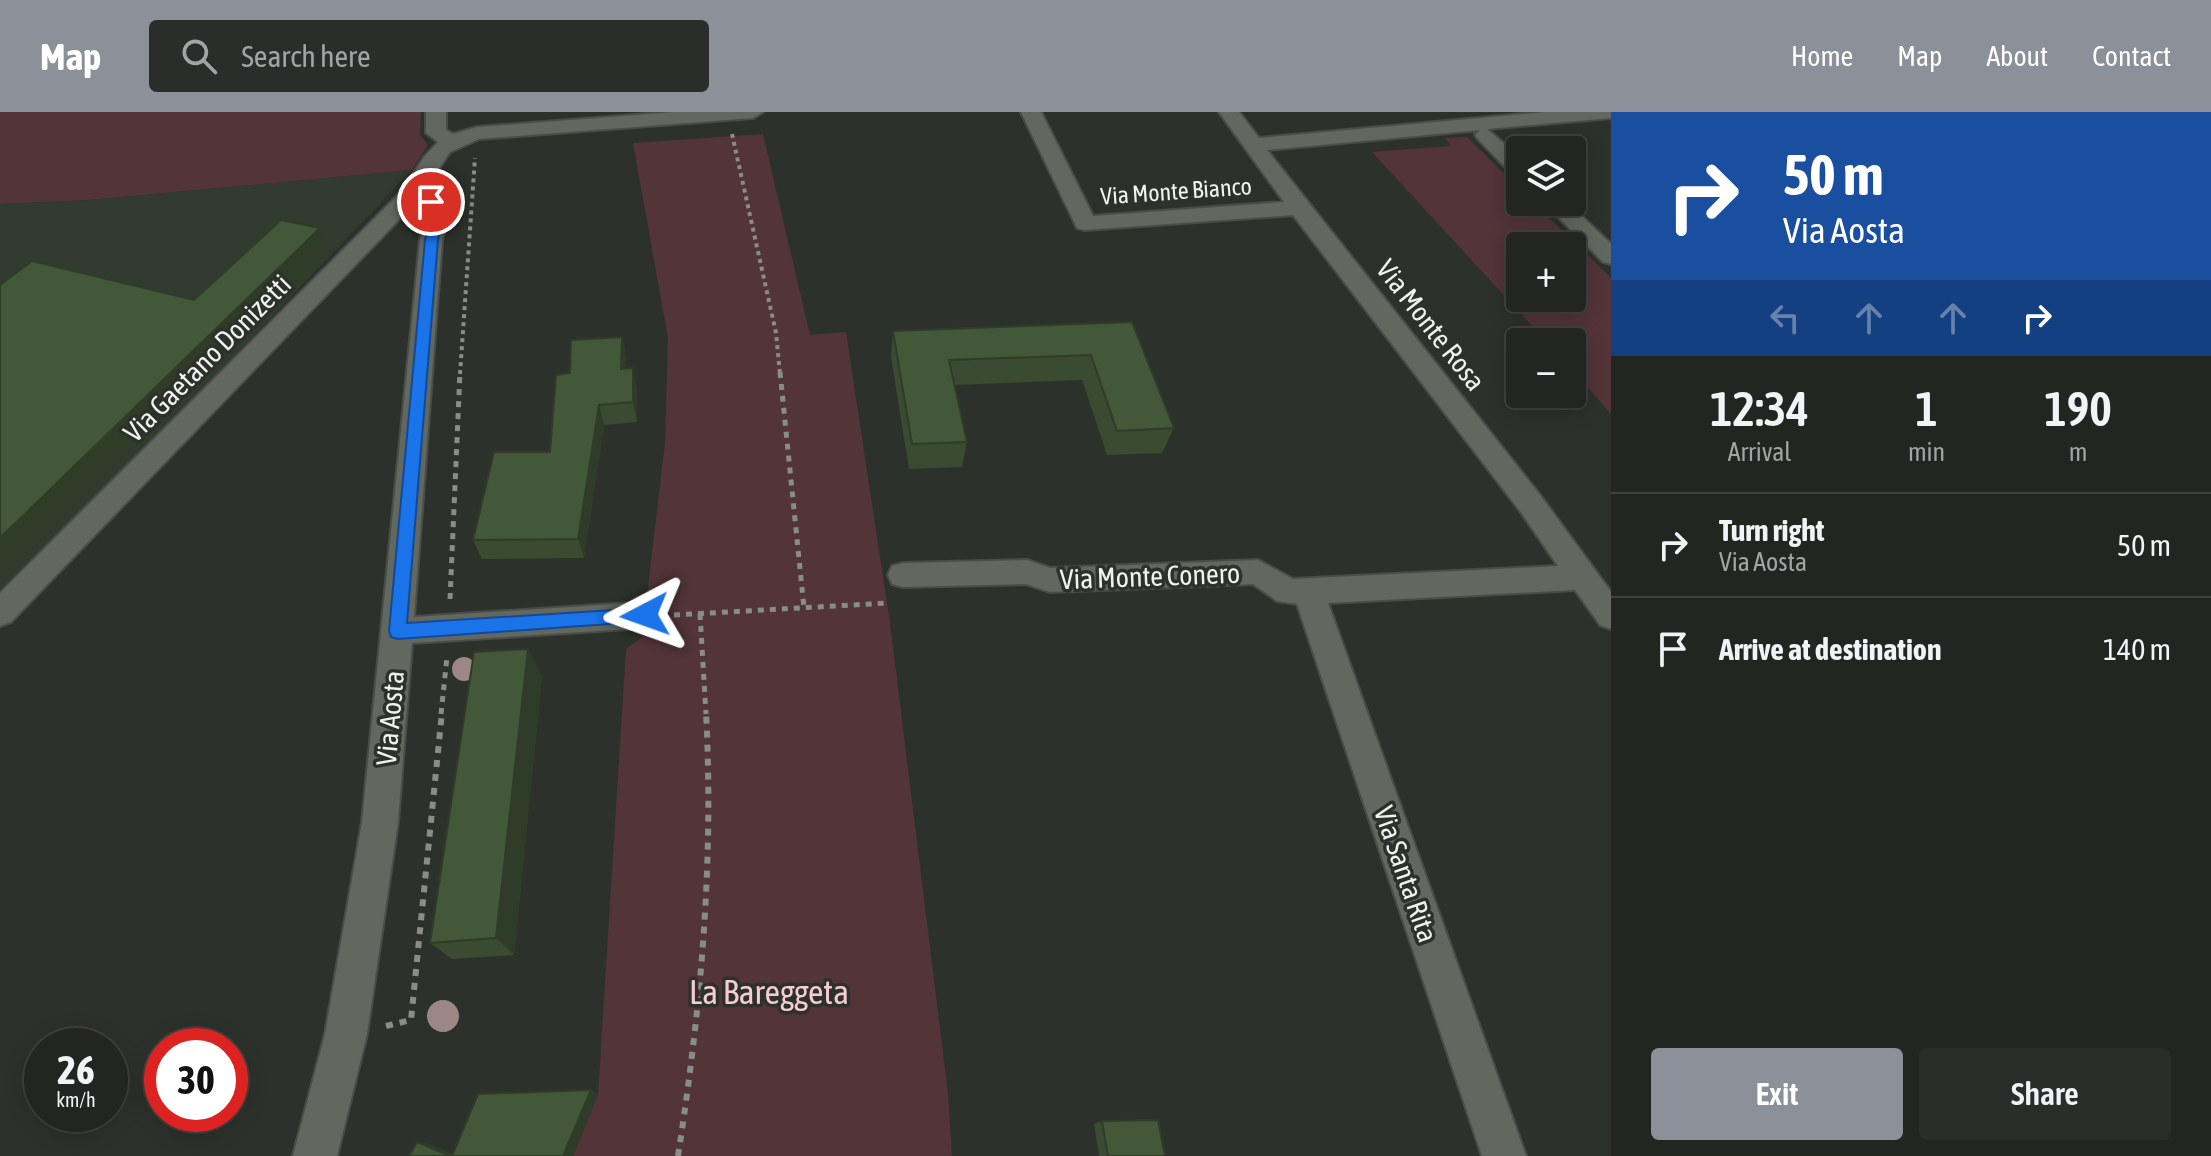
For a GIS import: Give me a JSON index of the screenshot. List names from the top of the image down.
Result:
{
  "streets": {
    "street": [
      "Via Monte Bianco",
      "Via Monte Rosa",
      "Via Gaetano Donizetti",
      "Via Monte Conero",
      "Via Aosta",
      "Via Santa Rita"
    ]
  },
  "crossings": [
    ["Via Monte Bianco", "Via Monte Rosa"],
    ["Via Monte Rosa", "Via Monte Conero"],
    ["Via Gaetano Donizetti", "Via Aosta"],
    ["Via Monte Conero", "Via Santa Rita"]
  ],
  "parks": ["La Bareggeta"],
  "page": {
    "header": "Map",
    "search": "Search here",
    "nav": [
      "Home",
      "Map",
      "About",
      "Contact"
    ],
    "turn": ["50 m", "Via Aosta"],
    "map_buttons": ["+", "−"],
    "eta": [
      "12:34",
      "Arrival",
      "1",
      "min",
      "190",
      "m"
    ],
    "list": [
      {
        "name": "Turn right",
        "note": "Via Aosta",
        "value": "50 m"
      },
      {
        "name": "Arrive at destination",
        "value": "140 m"
      }
    ],
    "speed": "26 km/h",
    "limit": "30",
    "buttons": ["Exit", "Share"]
  }
}
